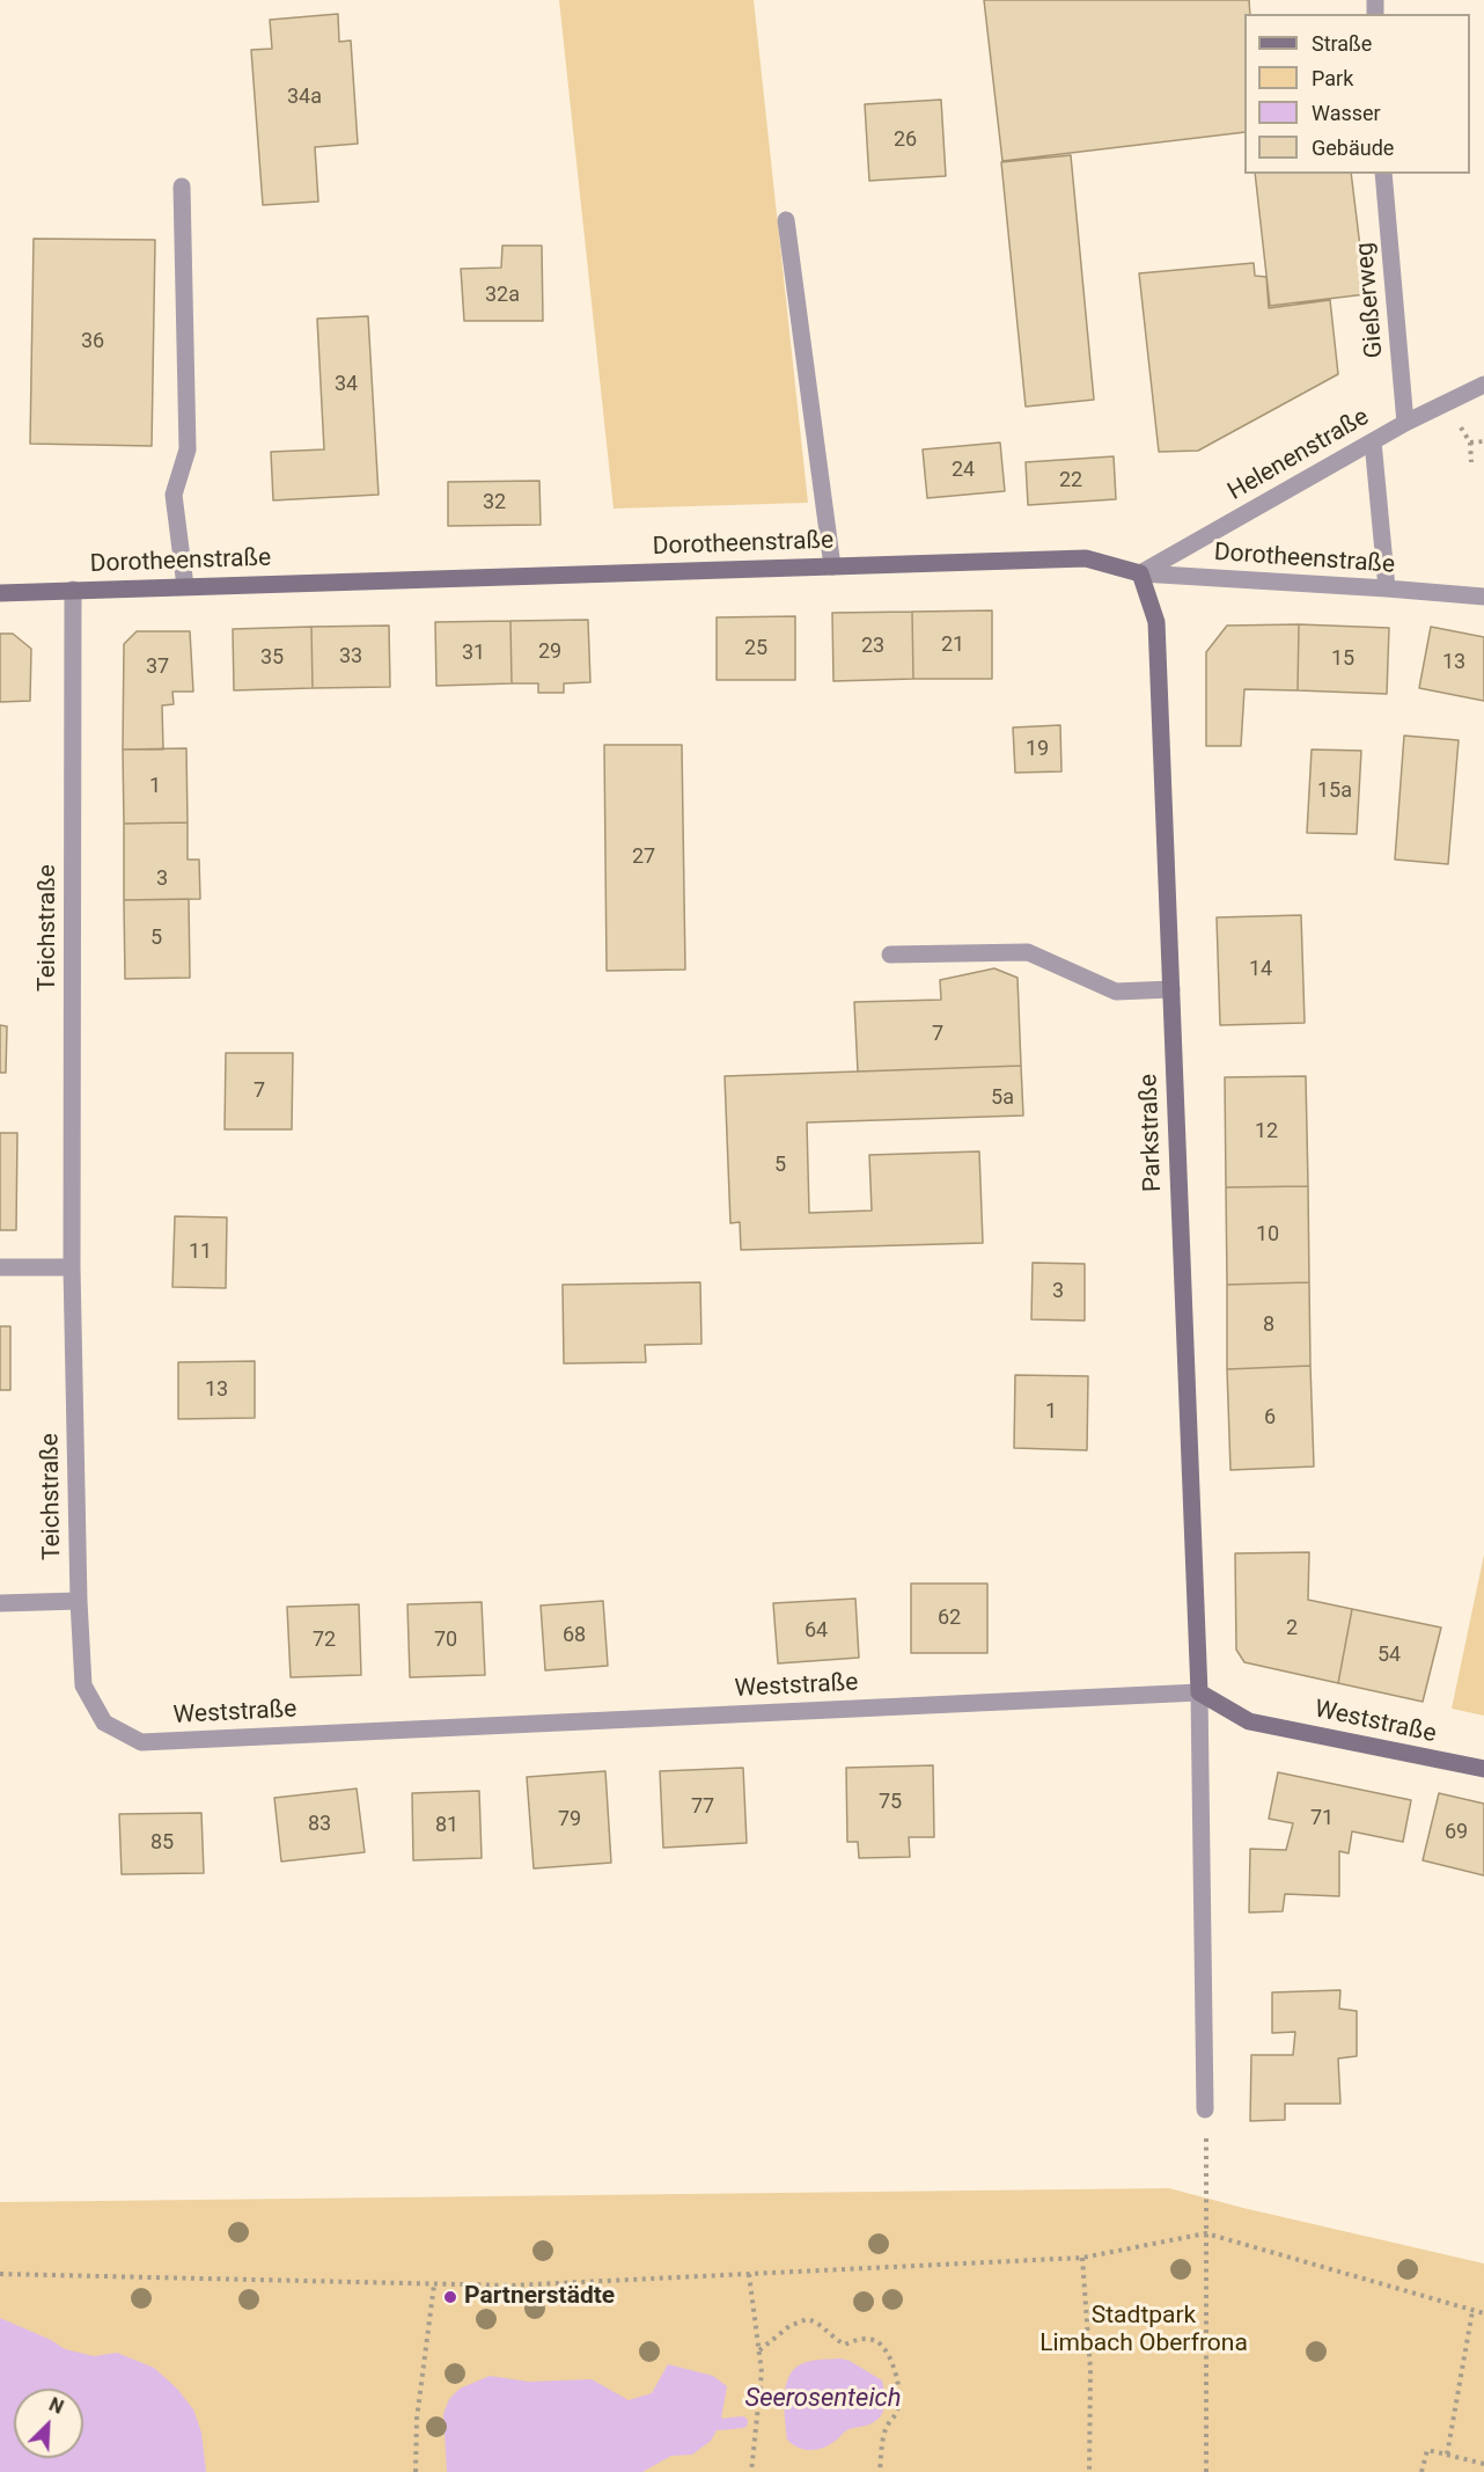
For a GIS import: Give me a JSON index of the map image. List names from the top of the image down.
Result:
{
  "streets": {
    "main road": ["Dorotheenstraße", "Parkstraße", "Weststraße"],
    "street": ["Gießerweg", "Helenenstraße", "Teichstraße"]
  },
  "crossings": [
    ["Gießerweg", "Helenenstraße"],
    ["Helenenstraße", "Dorotheenstraße"],
    ["Helenenstraße", "Parkstraße"],
    ["Dorotheenstraße", "Teichstraße"],
    ["Dorotheenstraße", "Parkstraße"],
    ["Teichstraße", "Weststraße"],
    ["Parkstraße", "Weststraße"]
  ],
  "water": ["Seerosenteich"],
  "parks": ["Stadtpark Limbach Oberfrona"],
  "places": ["Partnerstädte"],
  "house_numbers": [
    "34a",
    "26",
    "32a",
    "36",
    "34",
    "24",
    "22",
    "32",
    "21",
    "23",
    "25",
    "29",
    "31",
    "33",
    "35",
    "15",
    "13",
    "37",
    "19",
    "1",
    "15a",
    "27",
    "3",
    "5",
    "14",
    "7",
    "7",
    "5a",
    "12",
    "5",
    "10",
    "11",
    "3",
    "8",
    "13",
    "1",
    "6",
    "62",
    "2",
    "64",
    "68",
    "72",
    "70",
    "54",
    "75",
    "77",
    "71",
    "79",
    "83",
    "81",
    "69",
    "85"
  ],
  "legend": [
    "Straße",
    "Park",
    "Wasser",
    "Gebäude"
  ],
  "north": "top right"
}
